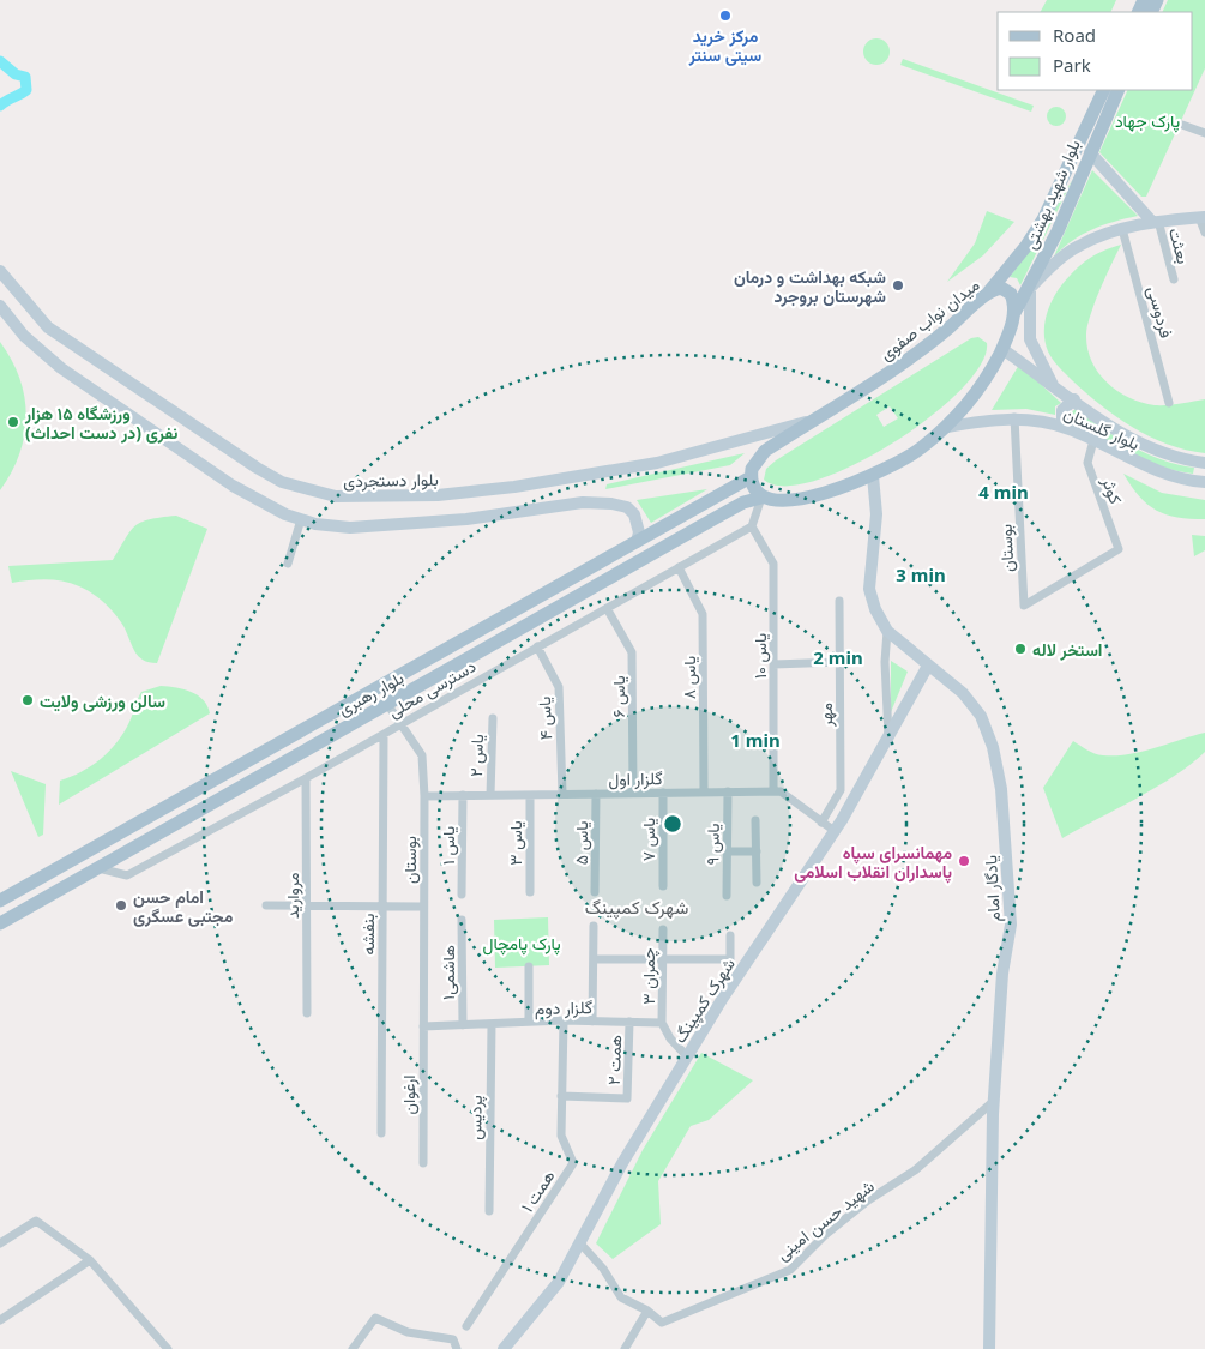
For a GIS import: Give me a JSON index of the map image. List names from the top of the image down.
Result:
{
  "streets": {
    "main road": [
      "بلوار شهید بهشتی",
      "میدان نواب صفوی",
      "بلوار گلستان",
      "بلوار دستجردی",
      "بلوار رهبری",
      "یادگار امام",
      "شهرک کمپینگ"
    ],
    "street": [
      "بعثت",
      "فردوسی",
      "کوثر",
      "بوستان",
      "یاس ۱۰",
      "یاس ۸",
      "دسترسی محلی",
      "یاس ۶",
      "مهر",
      "یاس ۴",
      "یاس ۲",
      "گلزار اول",
      "یاس ۷",
      "یاس ۳",
      "یاس ۵",
      "یاس ۹",
      "یاس ۱",
      "مروارید",
      "بنفشه",
      "هاشمی۱",
      "چمران ۳",
      "گلزار دوم",
      "همت ۲",
      "ارغوان",
      "پردیس",
      "همت ۱",
      "شهید حسن امینی"
    ]
  },
  "crossings": [
    ["بلوار شهید بهشتی", "میدان نواب صفوی"],
    ["میدان نواب صفوی", "بلوار دستجردی"],
    ["میدان نواب صفوی", "بلوار رهبری"],
    ["بلوار گلستان", "کوثر"],
    ["بلوار گلستان", "بوستان"],
    ["کوثر", "بوستان"],
    ["بوستان", "دسترسی محلی"],
    ["بوستان", "بلوار رهبری"],
    ["بوستان", "گلزار اول"],
    ["بوستان", "گلزار دوم"],
    ["بوستان", "ارغوان"],
    ["یاس ۱۰", "دسترسی محلی"],
    ["یاس ۱۰", "گلزار اول"],
    ["یاس ۸", "دسترسی محلی"],
    ["یاس ۸", "گلزار اول"],
    ["دسترسی محلی", "بلوار رهبری"],
    ["دسترسی محلی", "یاس ۶"],
    ["دسترسی محلی", "یاس ۴"],
    ["دسترسی محلی", "مروارید"],
    ["دسترسی محلی", "بنفشه"],
    ["یاس ۶", "گلزار اول"],
    ["یاس ۴", "گلزار اول"],
    ["یاس ۲", "گلزار اول"],
    ["گلزار اول", "یاس ۷"],
    ["گلزار اول", "یاس ۳"],
    ["گلزار اول", "یاس ۵"],
    ["گلزار اول", "یاس ۹"],
    ["گلزار اول", "یاس ۱"],
    ["یادگار امام", "شهرک کمپینگ"],
    ["یادگار امام", "شهید حسن امینی"],
    ["هاشمی۱", "گلزار دوم"],
    ["چمران ۳", "گلزار دوم"],
    ["شهرک کمپینگ", "شهید حسن امینی"],
    ["گلزار دوم", "همت ۲"],
    ["گلزار دوم", "ارغوان"],
    ["گلزار دوم", "پردیس"],
    ["گلزار دوم", "همت ۱"],
    ["همت ۲", "همت ۱"]
  ],
  "districts": ["شهرک کمپینگ"],
  "parks": ["پارک جهاد", "پارک پامچال"],
  "places": [
    "مرکز خرید سیتی سنتر",
    "شبکه بهداشت و درمان شهرستان بروجرد",
    "ورزشگاه ۱۵ هزار نفری (در دست احداث)",
    "استخر لاله",
    "سالن ورزشی ولایت",
    "مهمانسرای سپاه پاسداران انقلاب اسلامی",
    "امام حسن مجتبی عسگری"
  ],
  "legend": ["Road", "Park"],
  "rings": [
    "4 min",
    "3 min",
    "2 min",
    "1 min"
  ]
}
